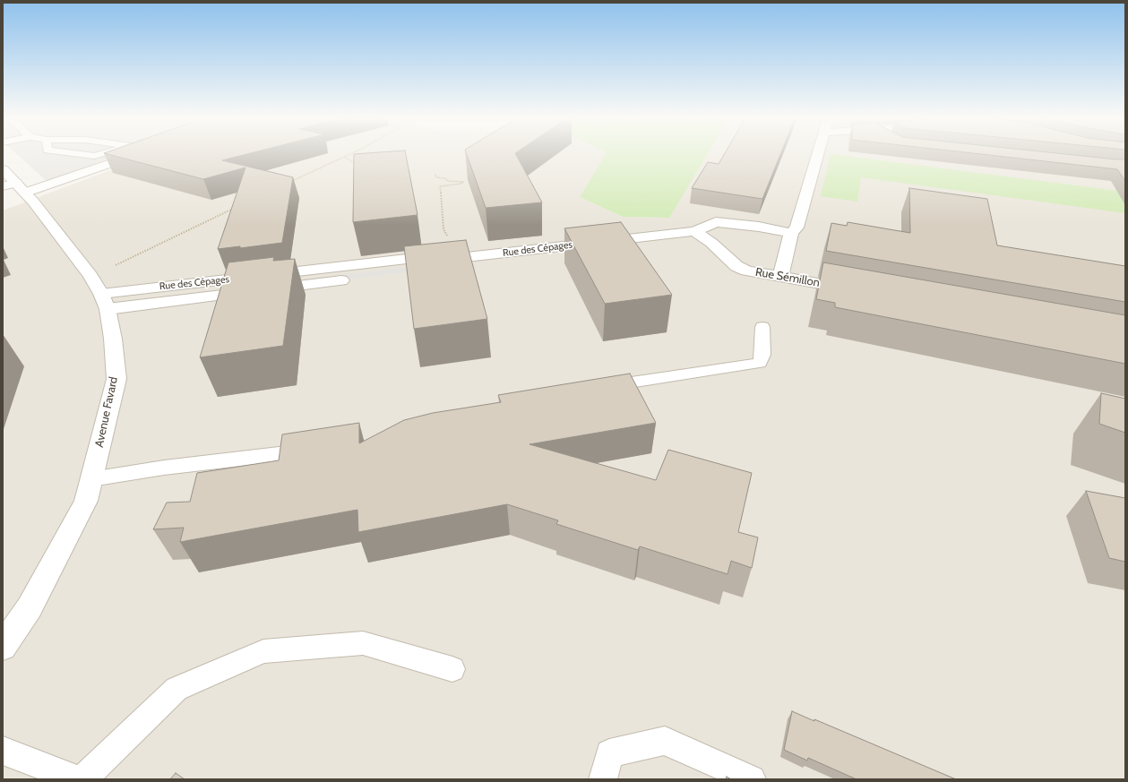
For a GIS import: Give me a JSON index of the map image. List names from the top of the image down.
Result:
{
  "streets": {
    "street": ["Rue des Cépages", "Rue Sémillon", "Avenue Favard"]
  },
  "crossings": [
    ["Rue des Cépages", "Rue Sémillon"],
    ["Rue des Cépages", "Avenue Favard"]
  ]
}
